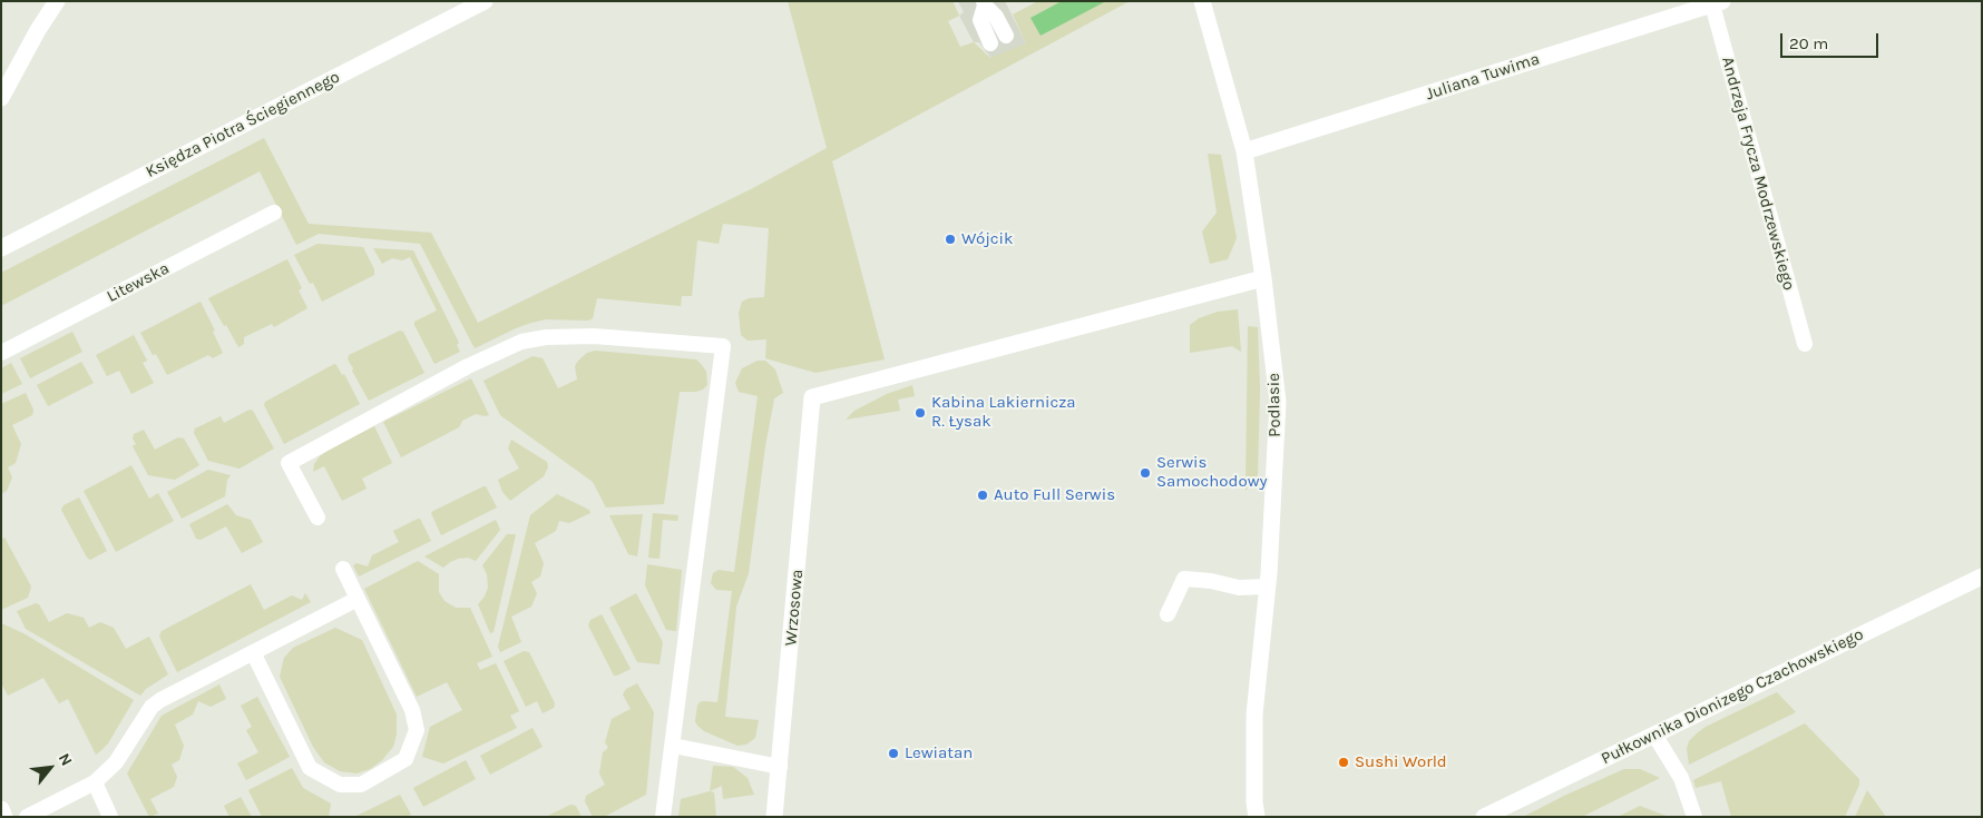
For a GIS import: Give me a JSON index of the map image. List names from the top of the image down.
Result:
{
  "streets": {
    "street": [
      "Juliana Tuwima",
      "Księdza Piotra Ściegiennego",
      "Podlasie",
      "Wrzosowa",
      "Pułkownika Dionizego Czachowskiego"
    ],
    "lane": ["Andrzeja Frycza Modrzewskiego", "Litewska"]
  },
  "crossings": [
    ["Juliana Tuwima", "Andrzeja Frycza Modrzewskiego"],
    ["Juliana Tuwima", "Podlasie"],
    ["Podlasie", "Wrzosowa"]
  ],
  "places": [
    "Wójcik",
    "Kabina Lakiernicza R. Łysak",
    "Serwis Samochodowy",
    "Auto Full Serwis",
    "Lewiatan",
    "Sushi World"
  ],
  "scale_bar": "20 m",
  "north": "top right"
}
